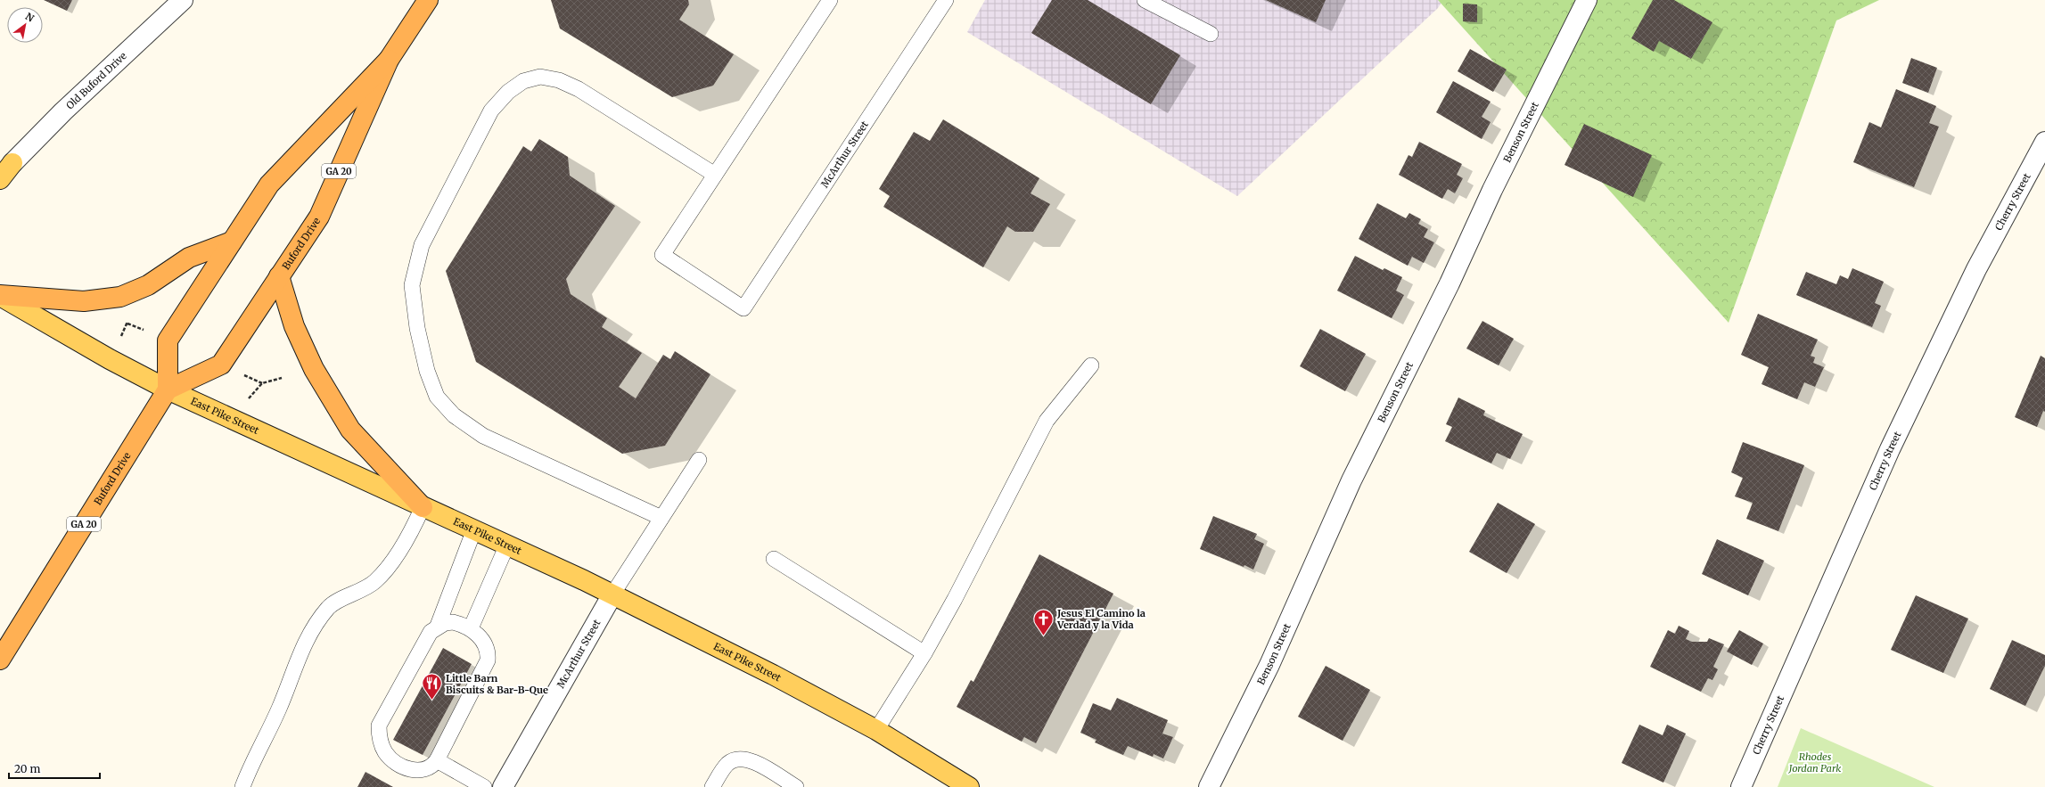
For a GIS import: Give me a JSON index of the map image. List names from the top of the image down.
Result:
{
  "streets": {
    "highway": ["GA 20", "Buford Drive"],
    "main road": ["East Pike Street"],
    "street": [
      "Old Buford Drive",
      "Benson Street",
      "McArthur Street",
      "Cherry Street"
    ]
  },
  "crossings": [
    ["McArthur Street", "East Pike Street"],
    ["Buford Drive", "East Pike Street"]
  ],
  "parks": ["Rhodes Jordan Park"],
  "places": {
    "church": ["Jesus El Camino la Verdad y la Vida"],
    "restaurant": ["Little Barn Biscuits & Bar-B-Que"]
  },
  "scale_bar": "20 m",
  "north": "top right"
}
